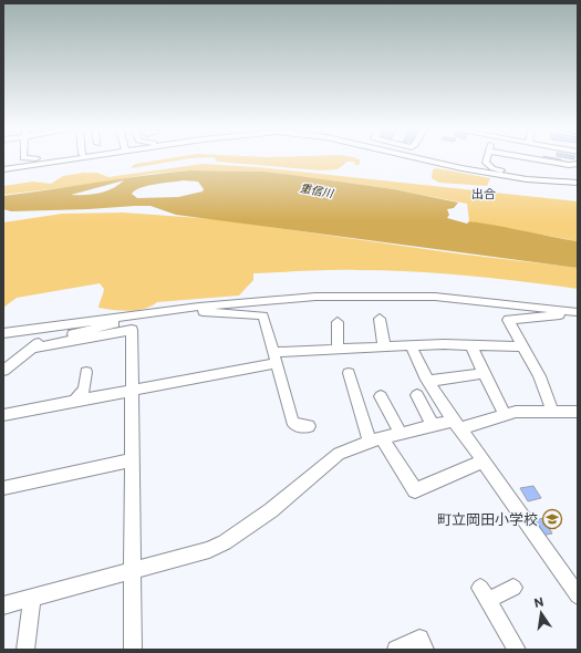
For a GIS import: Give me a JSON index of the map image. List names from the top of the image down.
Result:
{
  "districts": ["出合"],
  "water": ["重信川"],
  "places": {
    "school or university": ["町立岡田小学校"]
  },
  "north": "top"
}
